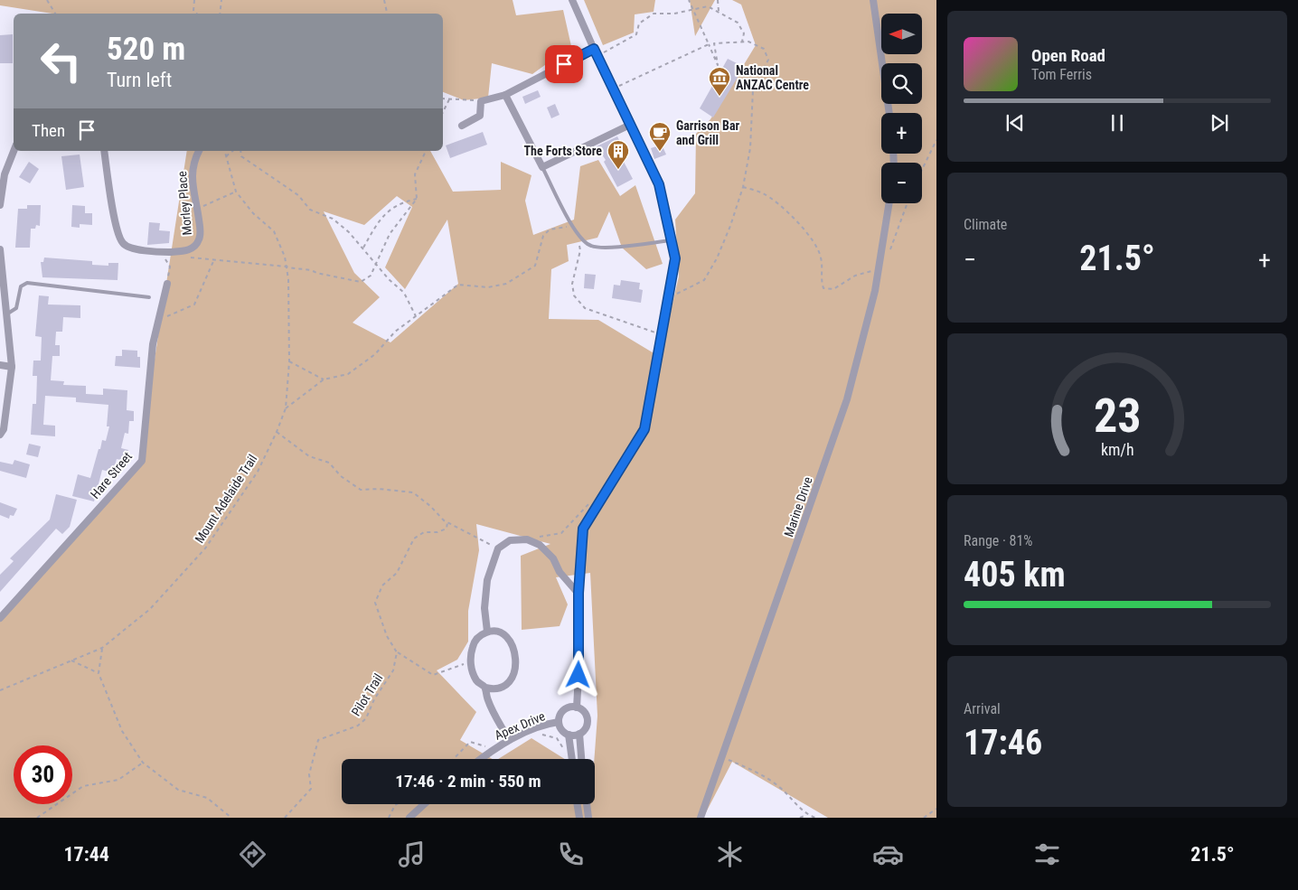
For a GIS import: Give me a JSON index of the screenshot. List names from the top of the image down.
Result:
{
  "streets": {
    "street": [
      "Morley Place",
      "Hare Street",
      "Marine Drive",
      "Apex Drive"
    ],
    "path": ["Mount Adelaide Trail", "Pilot Trail"]
  },
  "places": {
    "museum": ["National ANZAC Centre"],
    "cafe": ["Garrison Bar and Grill"],
    "building": ["The Forts Store"]
  },
  "north": "left",
  "page": {
    "map_buttons": ["+", "−"],
    "turn": ["520 m", "Turn left"],
    "song": ["Open Road", "Tom Ferris"],
    "then": "Then",
    "tile": [
      "Climate",
      ["Range · 81%", "405 km"],
      ["Arrival", "17:46"]
    ],
    "heat": ["−", "21.5°", "+"],
    "limit": "30",
    "trip": "17:46 · 2 min · 550 m",
    "tabs": ["17:44", "21.5°"],
    "gauge": ["23", "km/h"]
  }
}
